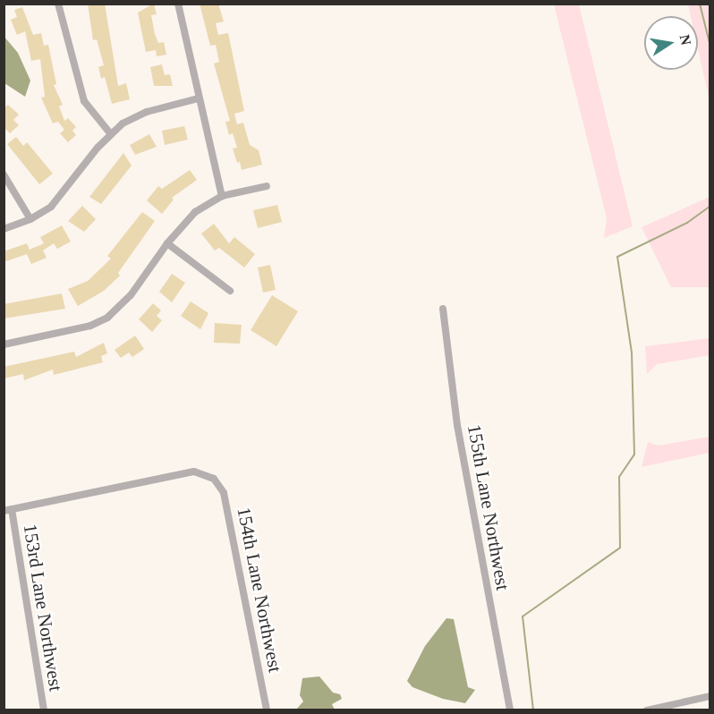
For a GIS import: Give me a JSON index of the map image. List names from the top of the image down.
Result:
{
  "streets": {
    "street": ["155th Lane Northwest", "154th Lane Northwest", "153rd Lane Northwest"]
  },
  "crossings": [
    ["154th Lane Northwest", "153rd Lane Northwest"]
  ],
  "north": "right"
}
